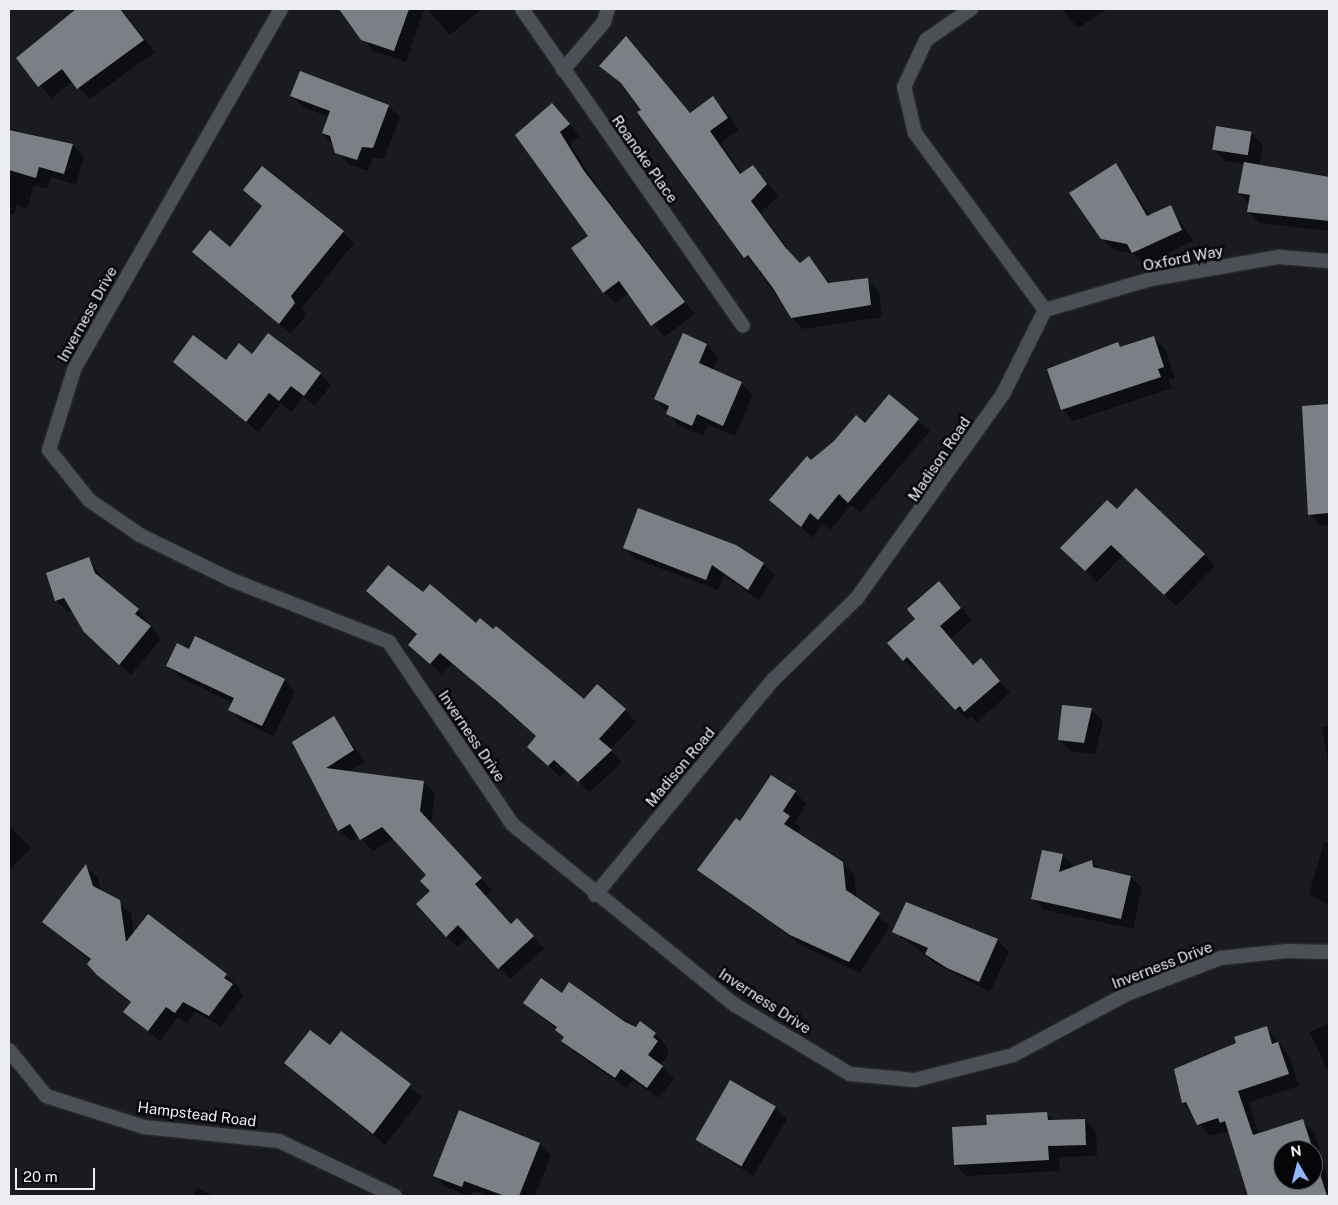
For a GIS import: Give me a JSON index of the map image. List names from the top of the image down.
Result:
{
  "streets": {
    "street": [
      "Roanoke Place",
      "Oxford Way",
      "Inverness Drive",
      "Madison Road",
      "Hampstead Road"
    ]
  },
  "crossings": [
    ["Oxford Way", "Madison Road"],
    ["Inverness Drive", "Madison Road"]
  ],
  "scale_bar": "20 m",
  "north": "top"
}
